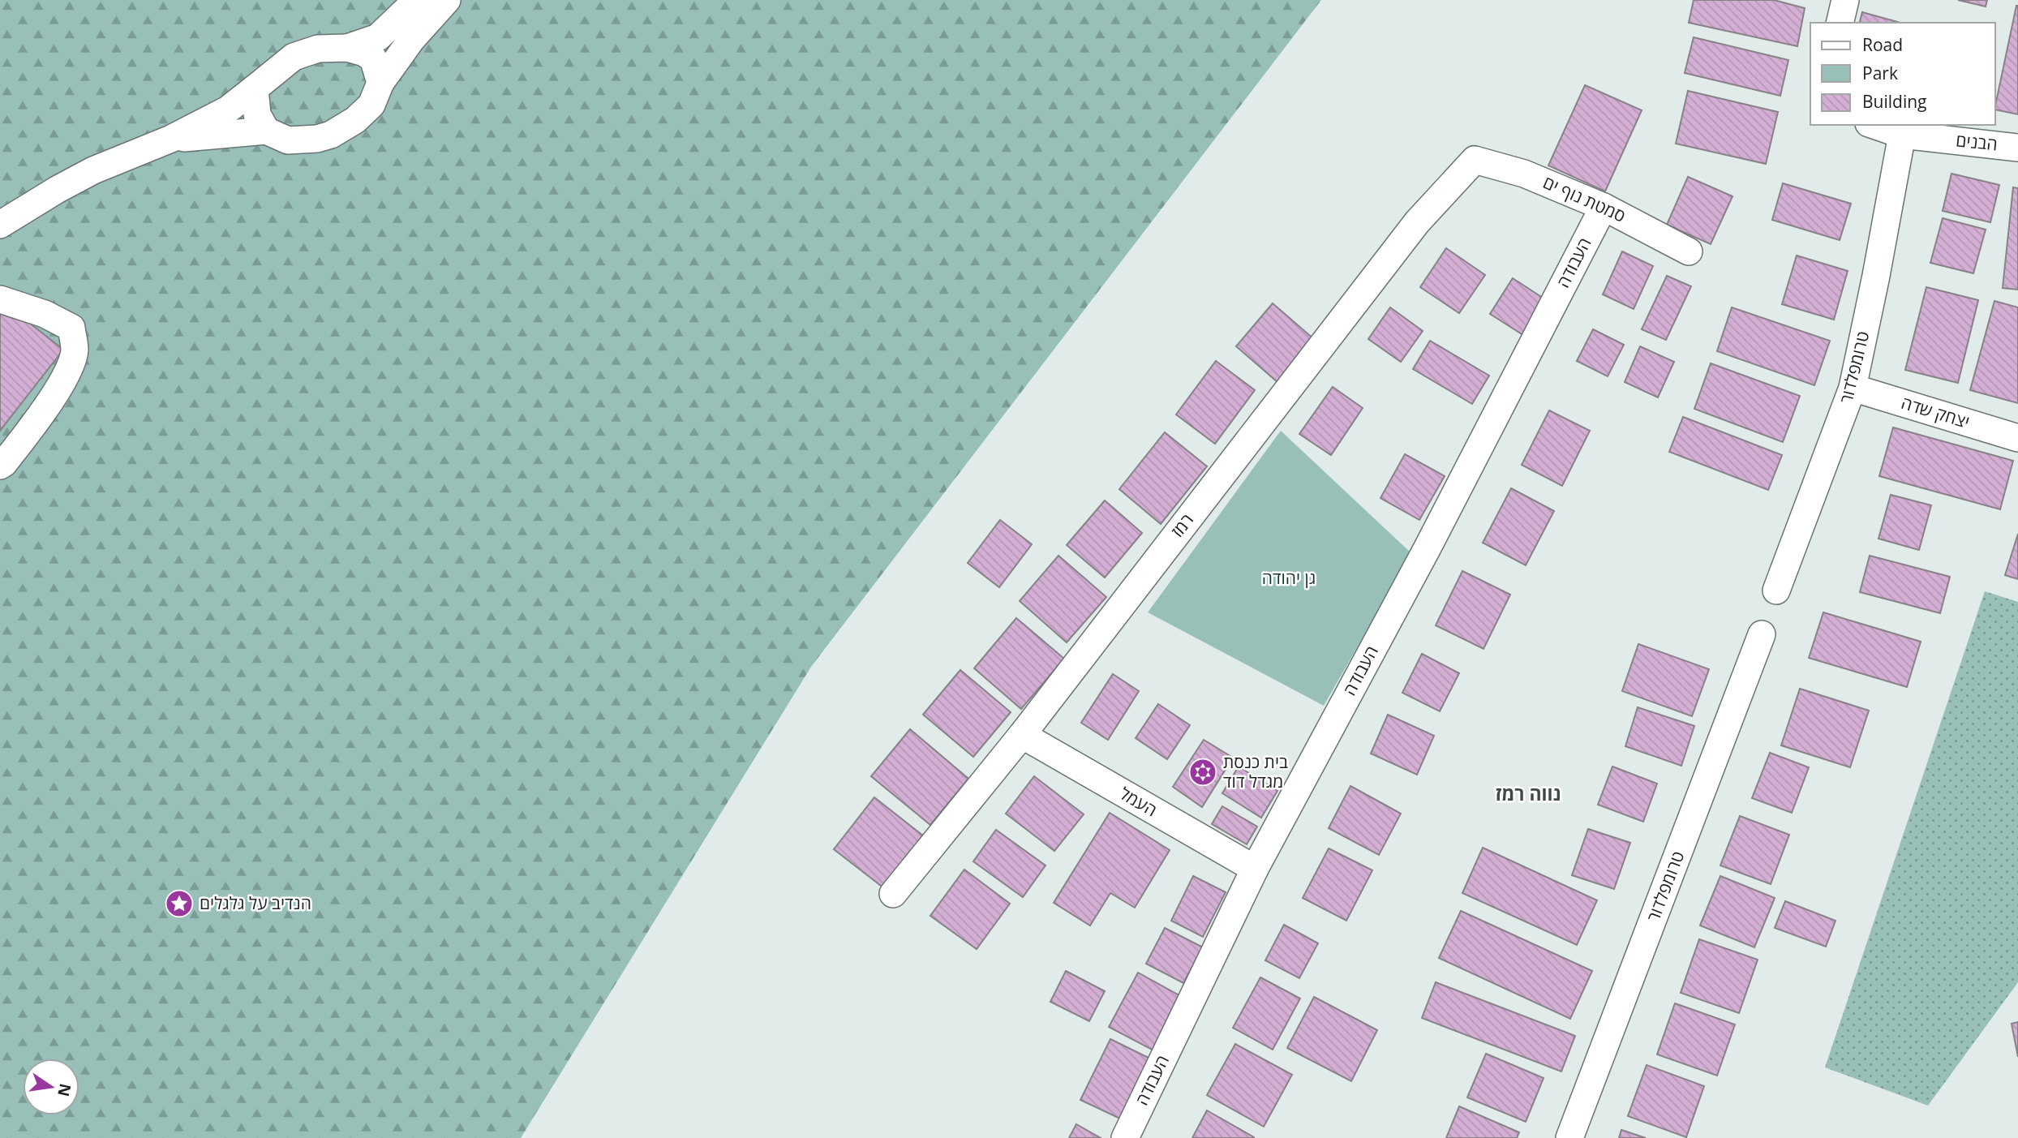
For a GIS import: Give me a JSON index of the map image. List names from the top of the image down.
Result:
{
  "streets": {
    "street": [
      "הבנים",
      "סמטת נוף ים",
      "העבודה",
      "טרומפלדור",
      "יצחק שדה",
      "רמז",
      "העמל"
    ]
  },
  "crossings": [
    ["הבנים", "טרומפלדור"],
    ["סמטת נוף ים", "העבודה"],
    ["סמטת נוף ים", "רמז"],
    ["העבודה", "העמל"],
    ["טרומפלדור", "יצחק שדה"],
    ["רמז", "העמל"]
  ],
  "districts": ["נווה רמז"],
  "parks": ["גן יהודה"],
  "places": {
    "synagogue": ["בית כנסת מגדל דוד"],
    "place": ["הנדיב על גלגלים"]
  },
  "legend": ["Road", "Park", "Building"],
  "north": "right"
}
